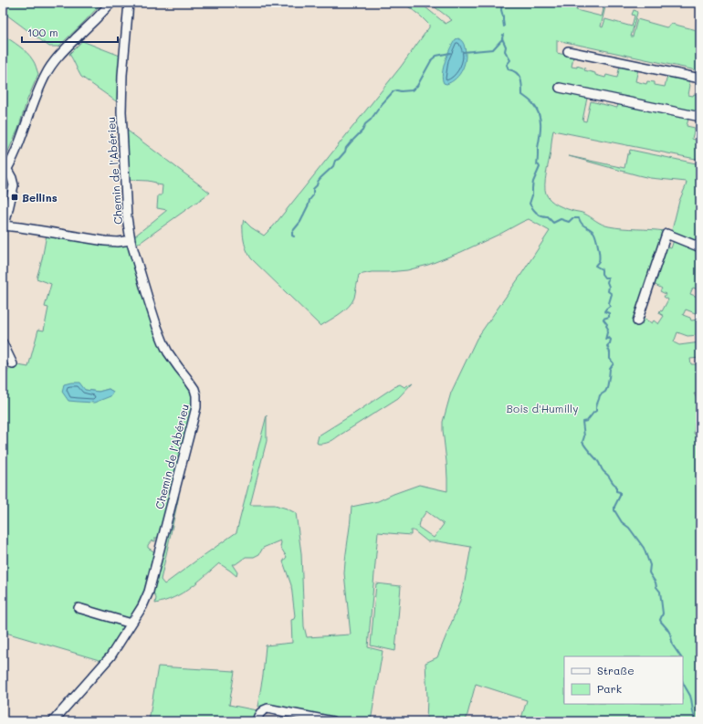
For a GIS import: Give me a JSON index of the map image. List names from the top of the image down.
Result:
{
  "streets": {
    "street": ["Chemin de l'Abérieu"]
  },
  "parks": ["Bois d'Humilly"],
  "places": {
    "transit": ["Bellins"]
  },
  "legend": ["Straße", "Park"],
  "scale_bar": "100 m"
}
